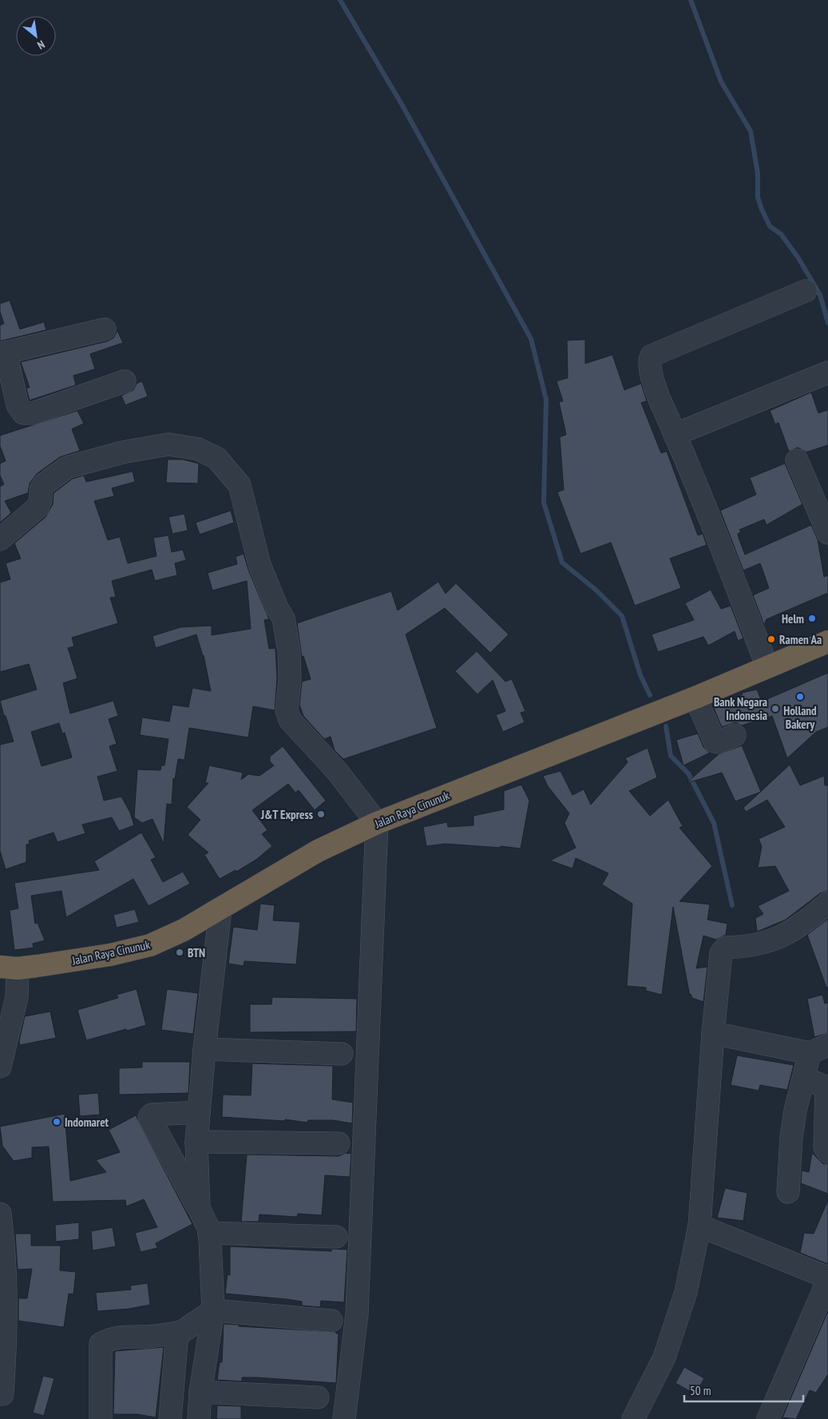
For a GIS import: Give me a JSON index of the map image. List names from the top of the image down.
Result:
{
  "streets": {
    "highway": ["Jalan Raya Cinunuk"]
  },
  "places": [
    "Helm",
    "Ramen Aa",
    "Holland Bakery",
    "Bank Negara Indonesia",
    "J&T Express",
    "BTN",
    "Indomaret"
  ],
  "scale_bar": "50 m",
  "north": "bottom right"
}
